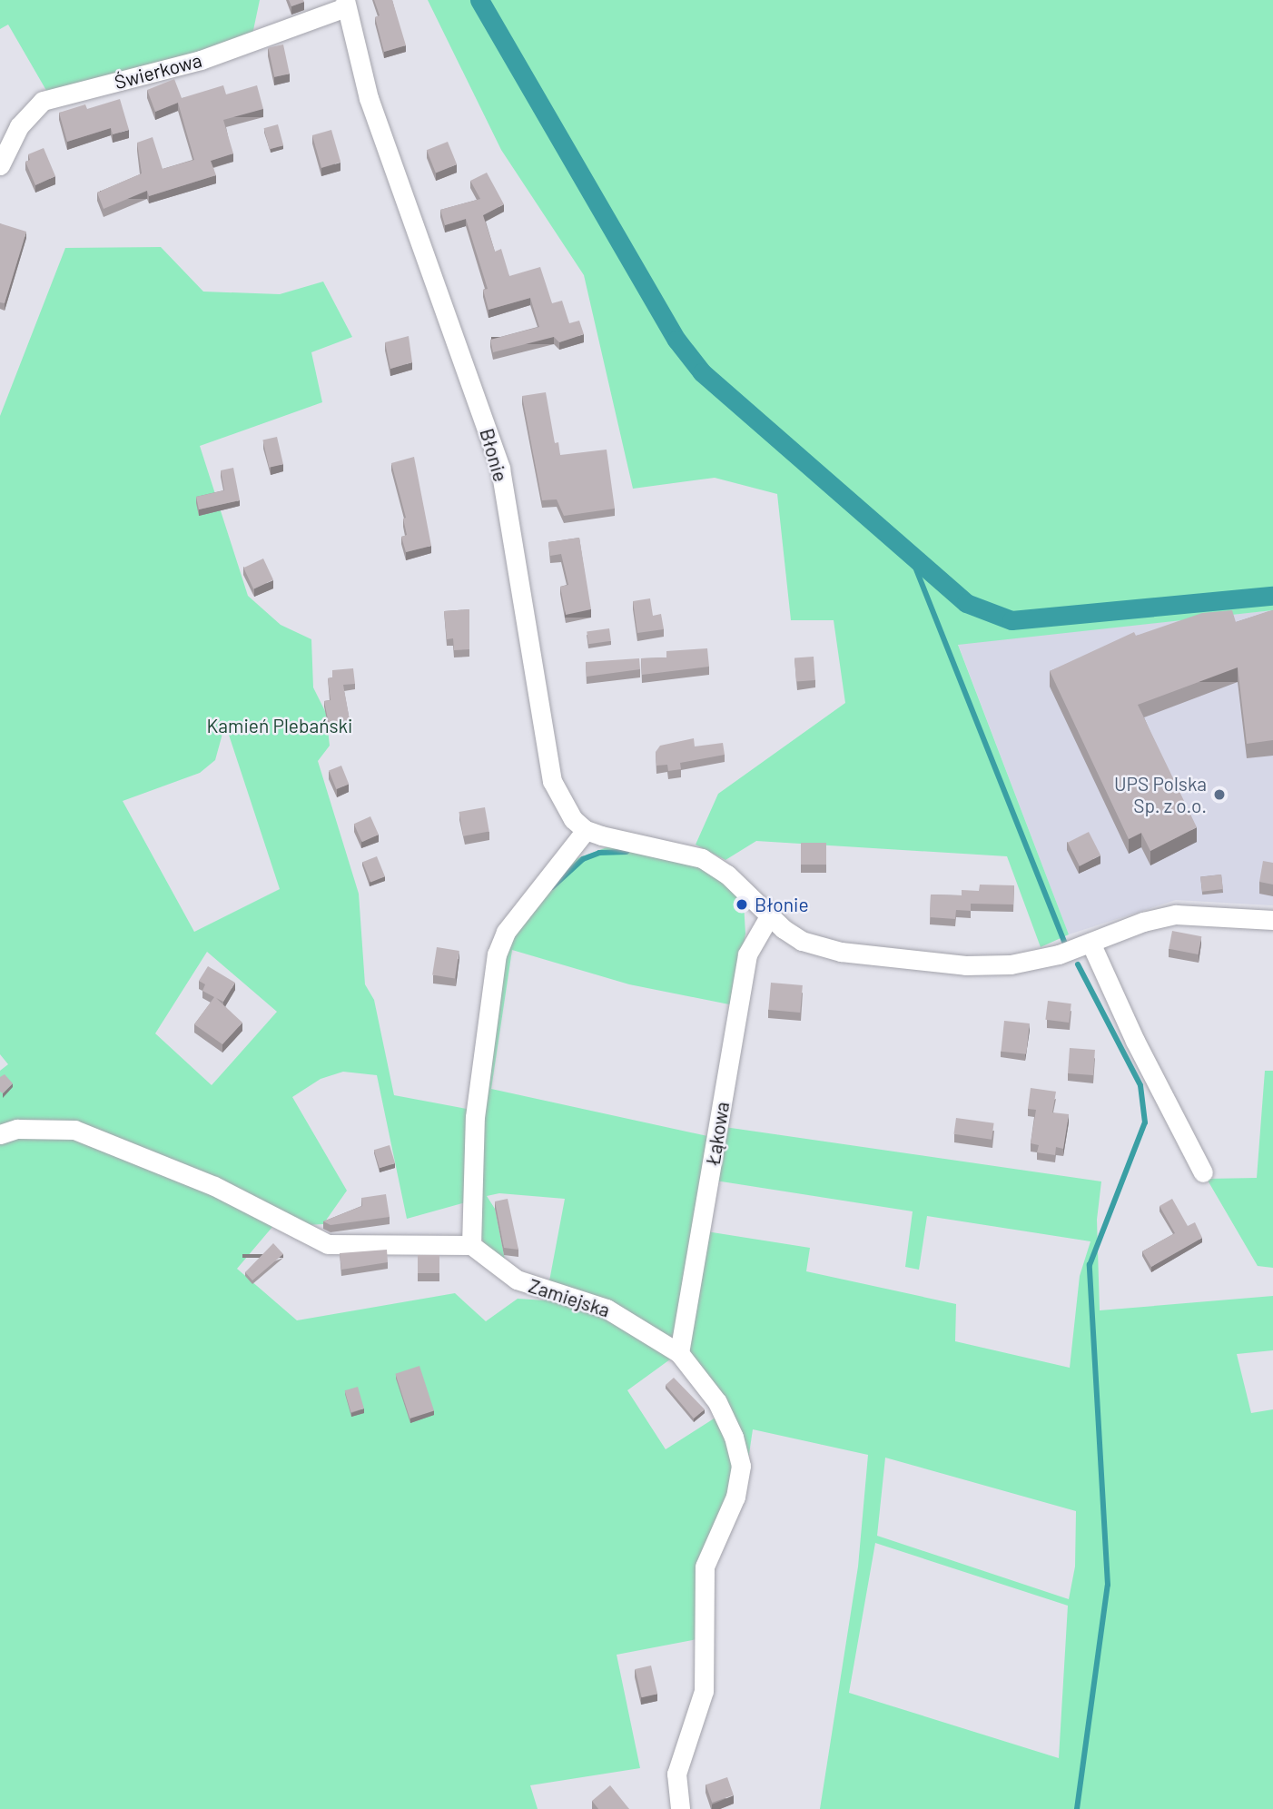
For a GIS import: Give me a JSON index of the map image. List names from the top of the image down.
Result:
{
  "streets": {
    "street": [
      "Świerkowa",
      "Błonie",
      "Łąkowa",
      "Zamiejska"
    ]
  },
  "crossings": [
    ["Świerkowa", "Błonie"],
    ["Łąkowa", "Zamiejska"]
  ],
  "parks": ["Kamień Plebański"],
  "places": ["UPS Polska Sp. z o.o.", "Błonie"]
}
